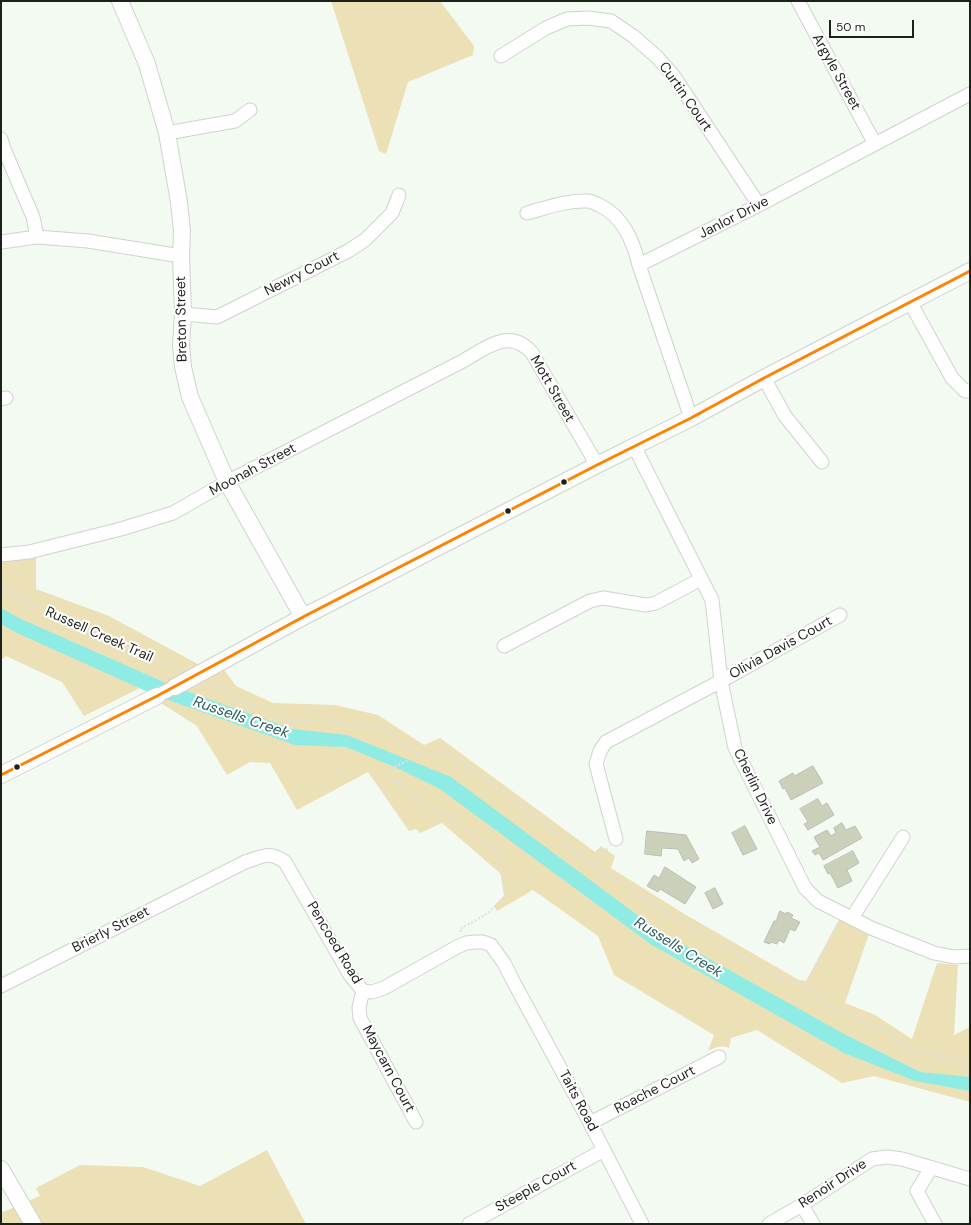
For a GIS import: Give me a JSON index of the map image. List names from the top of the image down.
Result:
{
  "streets": {
    "street": [
      "Argyle Street",
      "Curtin Court",
      "Janlor Drive",
      "Newry Court",
      "Breton Street",
      "Mott Street",
      "Moonah Street",
      "Olivia Davis Court",
      "Cherlin Drive",
      "Brierly Street",
      "Pencoed Road",
      "Maycarn Court",
      "Roache Court",
      "Taits Road",
      "Renoir Drive",
      "Steeple Court"
    ],
    "path": ["Russell Creek Trail"]
  },
  "crossings": [
    ["Argyle Street", "Janlor Drive"],
    ["Curtin Court", "Janlor Drive"],
    ["Newry Court", "Breton Street"],
    ["Breton Street", "Moonah Street"],
    ["Mott Street", "Moonah Street"],
    ["Olivia Davis Court", "Cherlin Drive"],
    ["Brierly Street", "Pencoed Road"],
    ["Pencoed Road", "Maycarn Court"],
    ["Pencoed Road", "Taits Road"],
    ["Roache Court", "Taits Road"],
    ["Taits Road", "Steeple Court"]
  ],
  "water": ["Russells Creek"],
  "scale_bar": "50 m"
}
